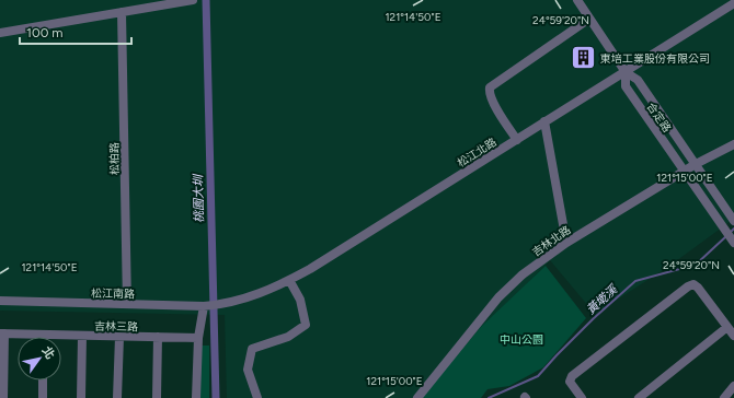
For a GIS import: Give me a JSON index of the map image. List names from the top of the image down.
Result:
{
  "streets": {
    "street": [
      "合定路",
      "松江北路",
      "松柏路",
      "吉林北路",
      "松江南路",
      "吉林三路"
    ]
  },
  "crossings": [
    ["合定路", "松江北路"],
    ["合定路", "吉林北路"],
    ["松江北路", "松江南路"],
    ["松柏路", "松江南路"]
  ],
  "water": ["桃園大圳", "黃墘溪"],
  "parks": ["中山公園"],
  "places": {
    "building": ["東培工業股份有限公司"]
  },
  "scale_bar": "100 m",
  "north": "top right",
  "coordinates": ["121°14'50\"E", "24°59'20\"N", "121°15'00\"E"]
}
